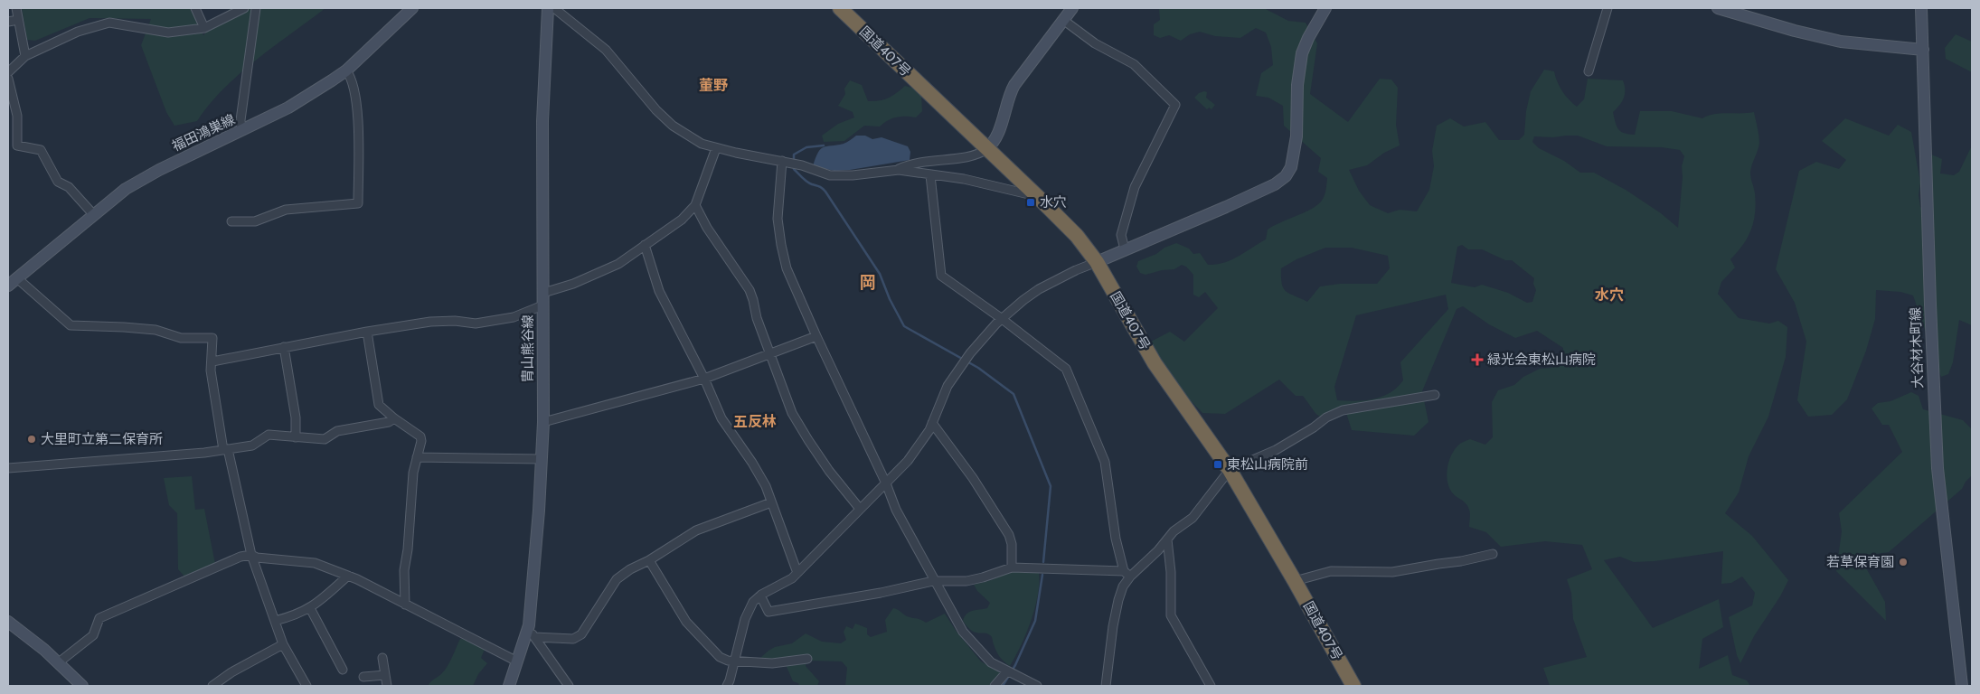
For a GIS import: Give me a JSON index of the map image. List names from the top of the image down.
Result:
{
  "streets": {
    "highway": ["国道407号"],
    "main road": ["福田鴻巣線", "大谷材木町線", "胄山熊谷線"]
  },
  "districts": [
    "董野",
    "岡",
    "水穴",
    "五反林"
  ],
  "places": {
    "transit": ["水穴", "東松山病院前"],
    "health": ["緑光会東松山病院"],
    "other": ["大里町立第二保育所", "若草保育園"]
  }
}
